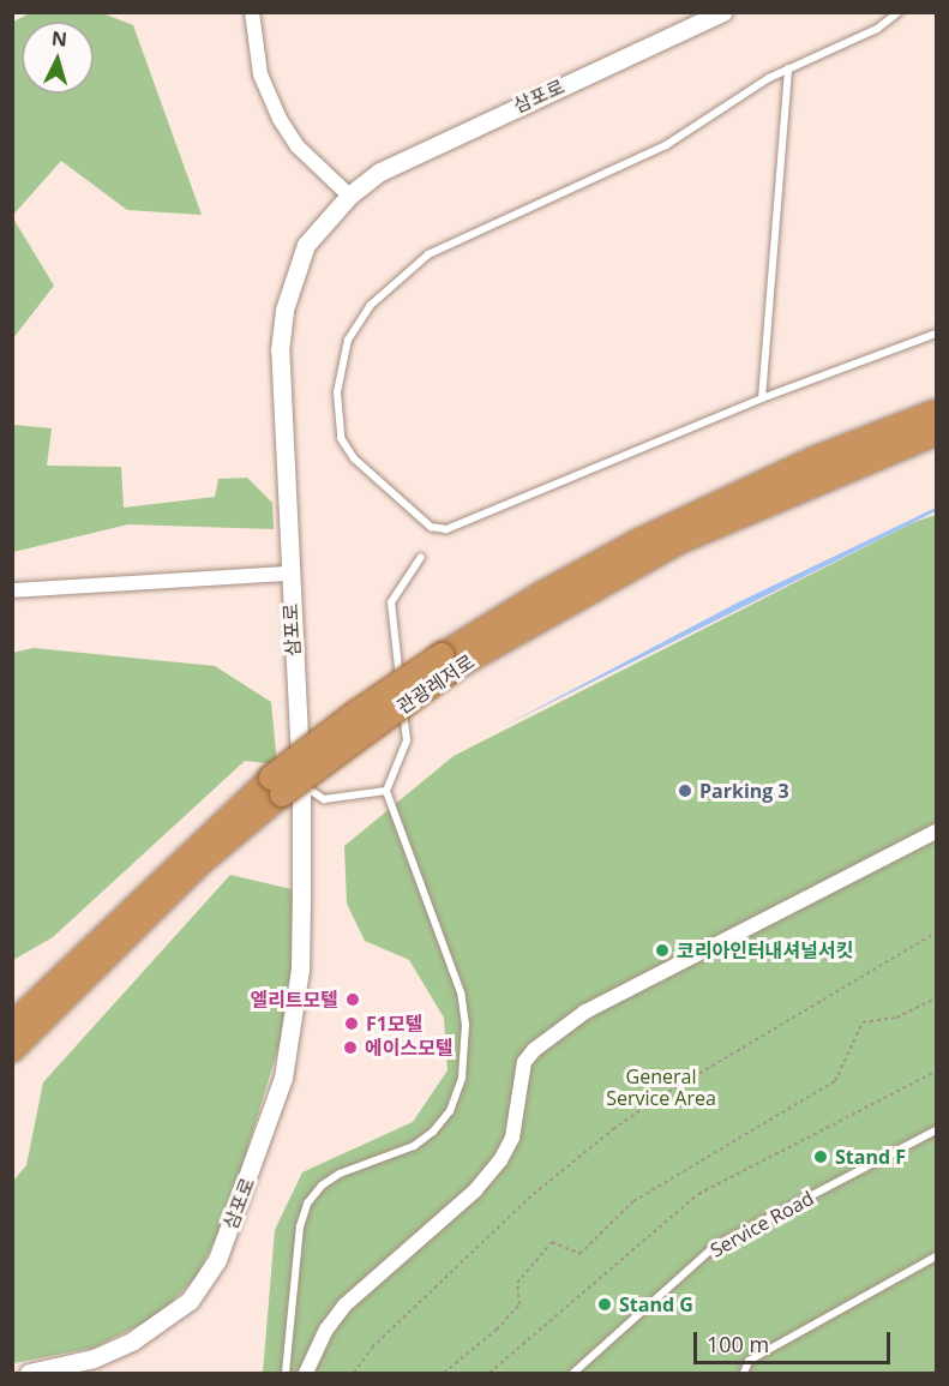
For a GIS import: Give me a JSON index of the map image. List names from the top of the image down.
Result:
{
  "streets": {
    "highway": ["관광레저로"],
    "street": ["삼포로"],
    "lane": ["Service Road"]
  },
  "crossings": [
    ["삼포로", "관광레저로"]
  ],
  "parks": ["General Service Area"],
  "places": [
    "Parking 3",
    "코리아인터내셔널서킷",
    "엘리트모텔",
    "F1모텔",
    "에이스모텔",
    "Stand F",
    "Stand G"
  ],
  "scale_bar": "100 m",
  "north": "top"
}
